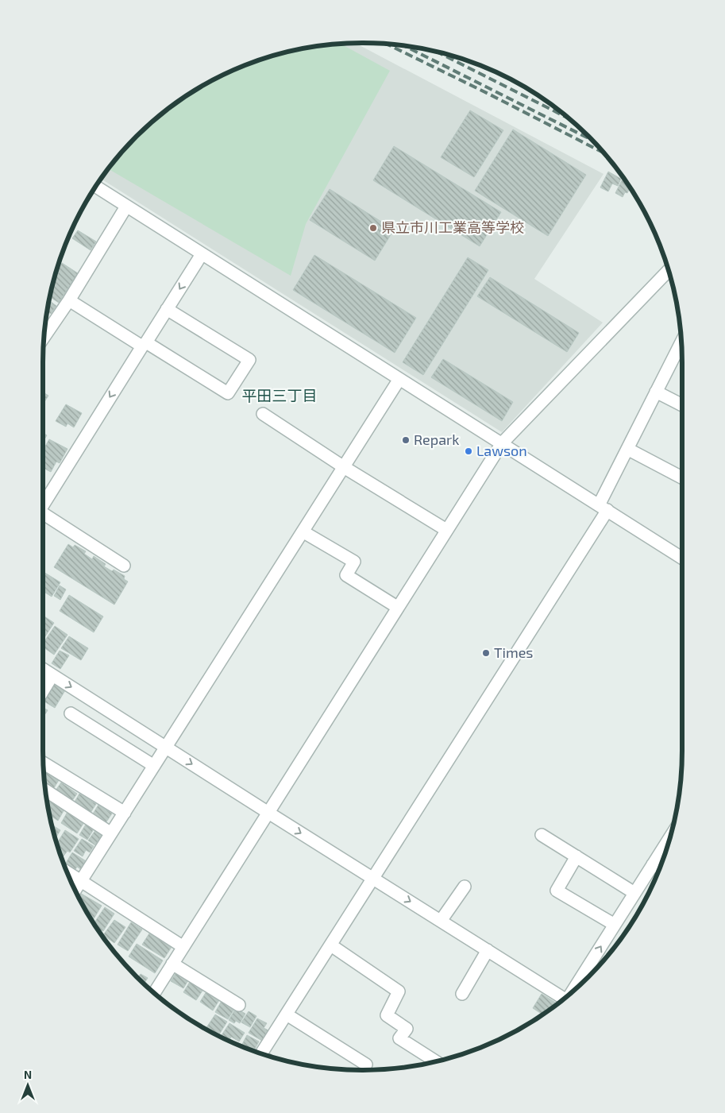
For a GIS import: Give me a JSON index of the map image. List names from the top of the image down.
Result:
{
  "districts": ["平田三丁目"],
  "places": [
    "県立市川工業高等学校",
    "Repark",
    "Lawson",
    "Times"
  ],
  "north": "top"
}
